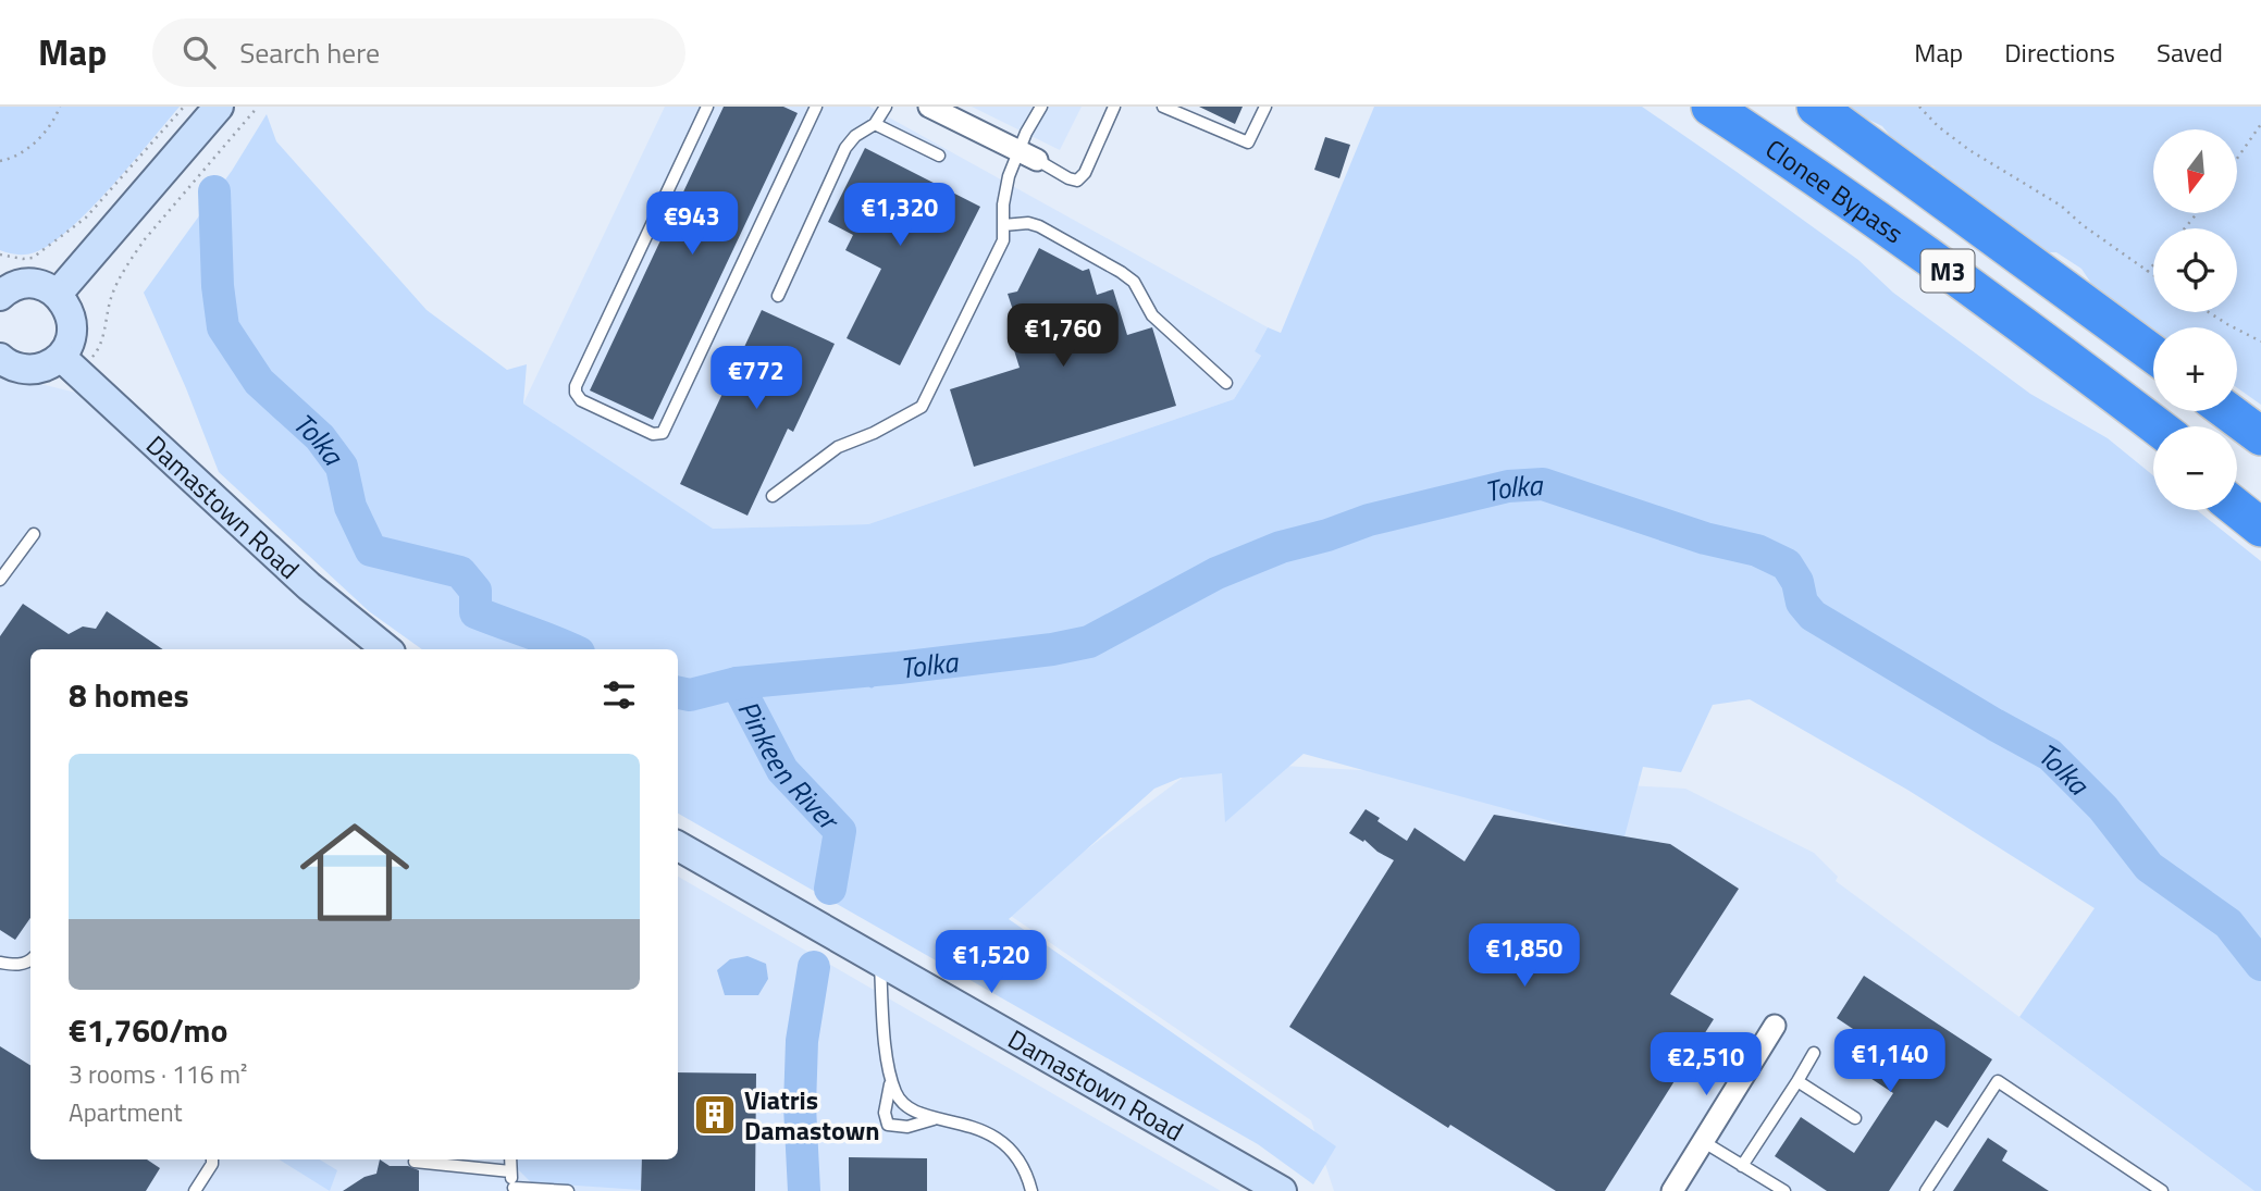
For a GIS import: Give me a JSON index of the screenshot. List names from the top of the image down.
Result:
{
  "streets": {
    "highway": ["Clonee Bypass", "M3"],
    "street": ["Damastown Road"]
  },
  "water": ["Tolka", "Pinkeen River"],
  "places": {
    "building": ["Viatris Damastown"]
  },
  "north": "bottom",
  "page": {
    "header": "Map",
    "search": "Search here",
    "nav": ["Map", "Directions", "Saved"],
    "map_buttons": ["+", "−"],
    "price": [
      "€1,320",
      "€943",
      "€1,760",
      "€772",
      "€1,850",
      "€1,520",
      "€1,140",
      "€2,510"
    ],
    "heading": "8 homes",
    "list": [
      {
        "name": "€1,760/mo",
        "note": "3 rooms · 116 m² · Apartment"
      }
    ]
  }
}
